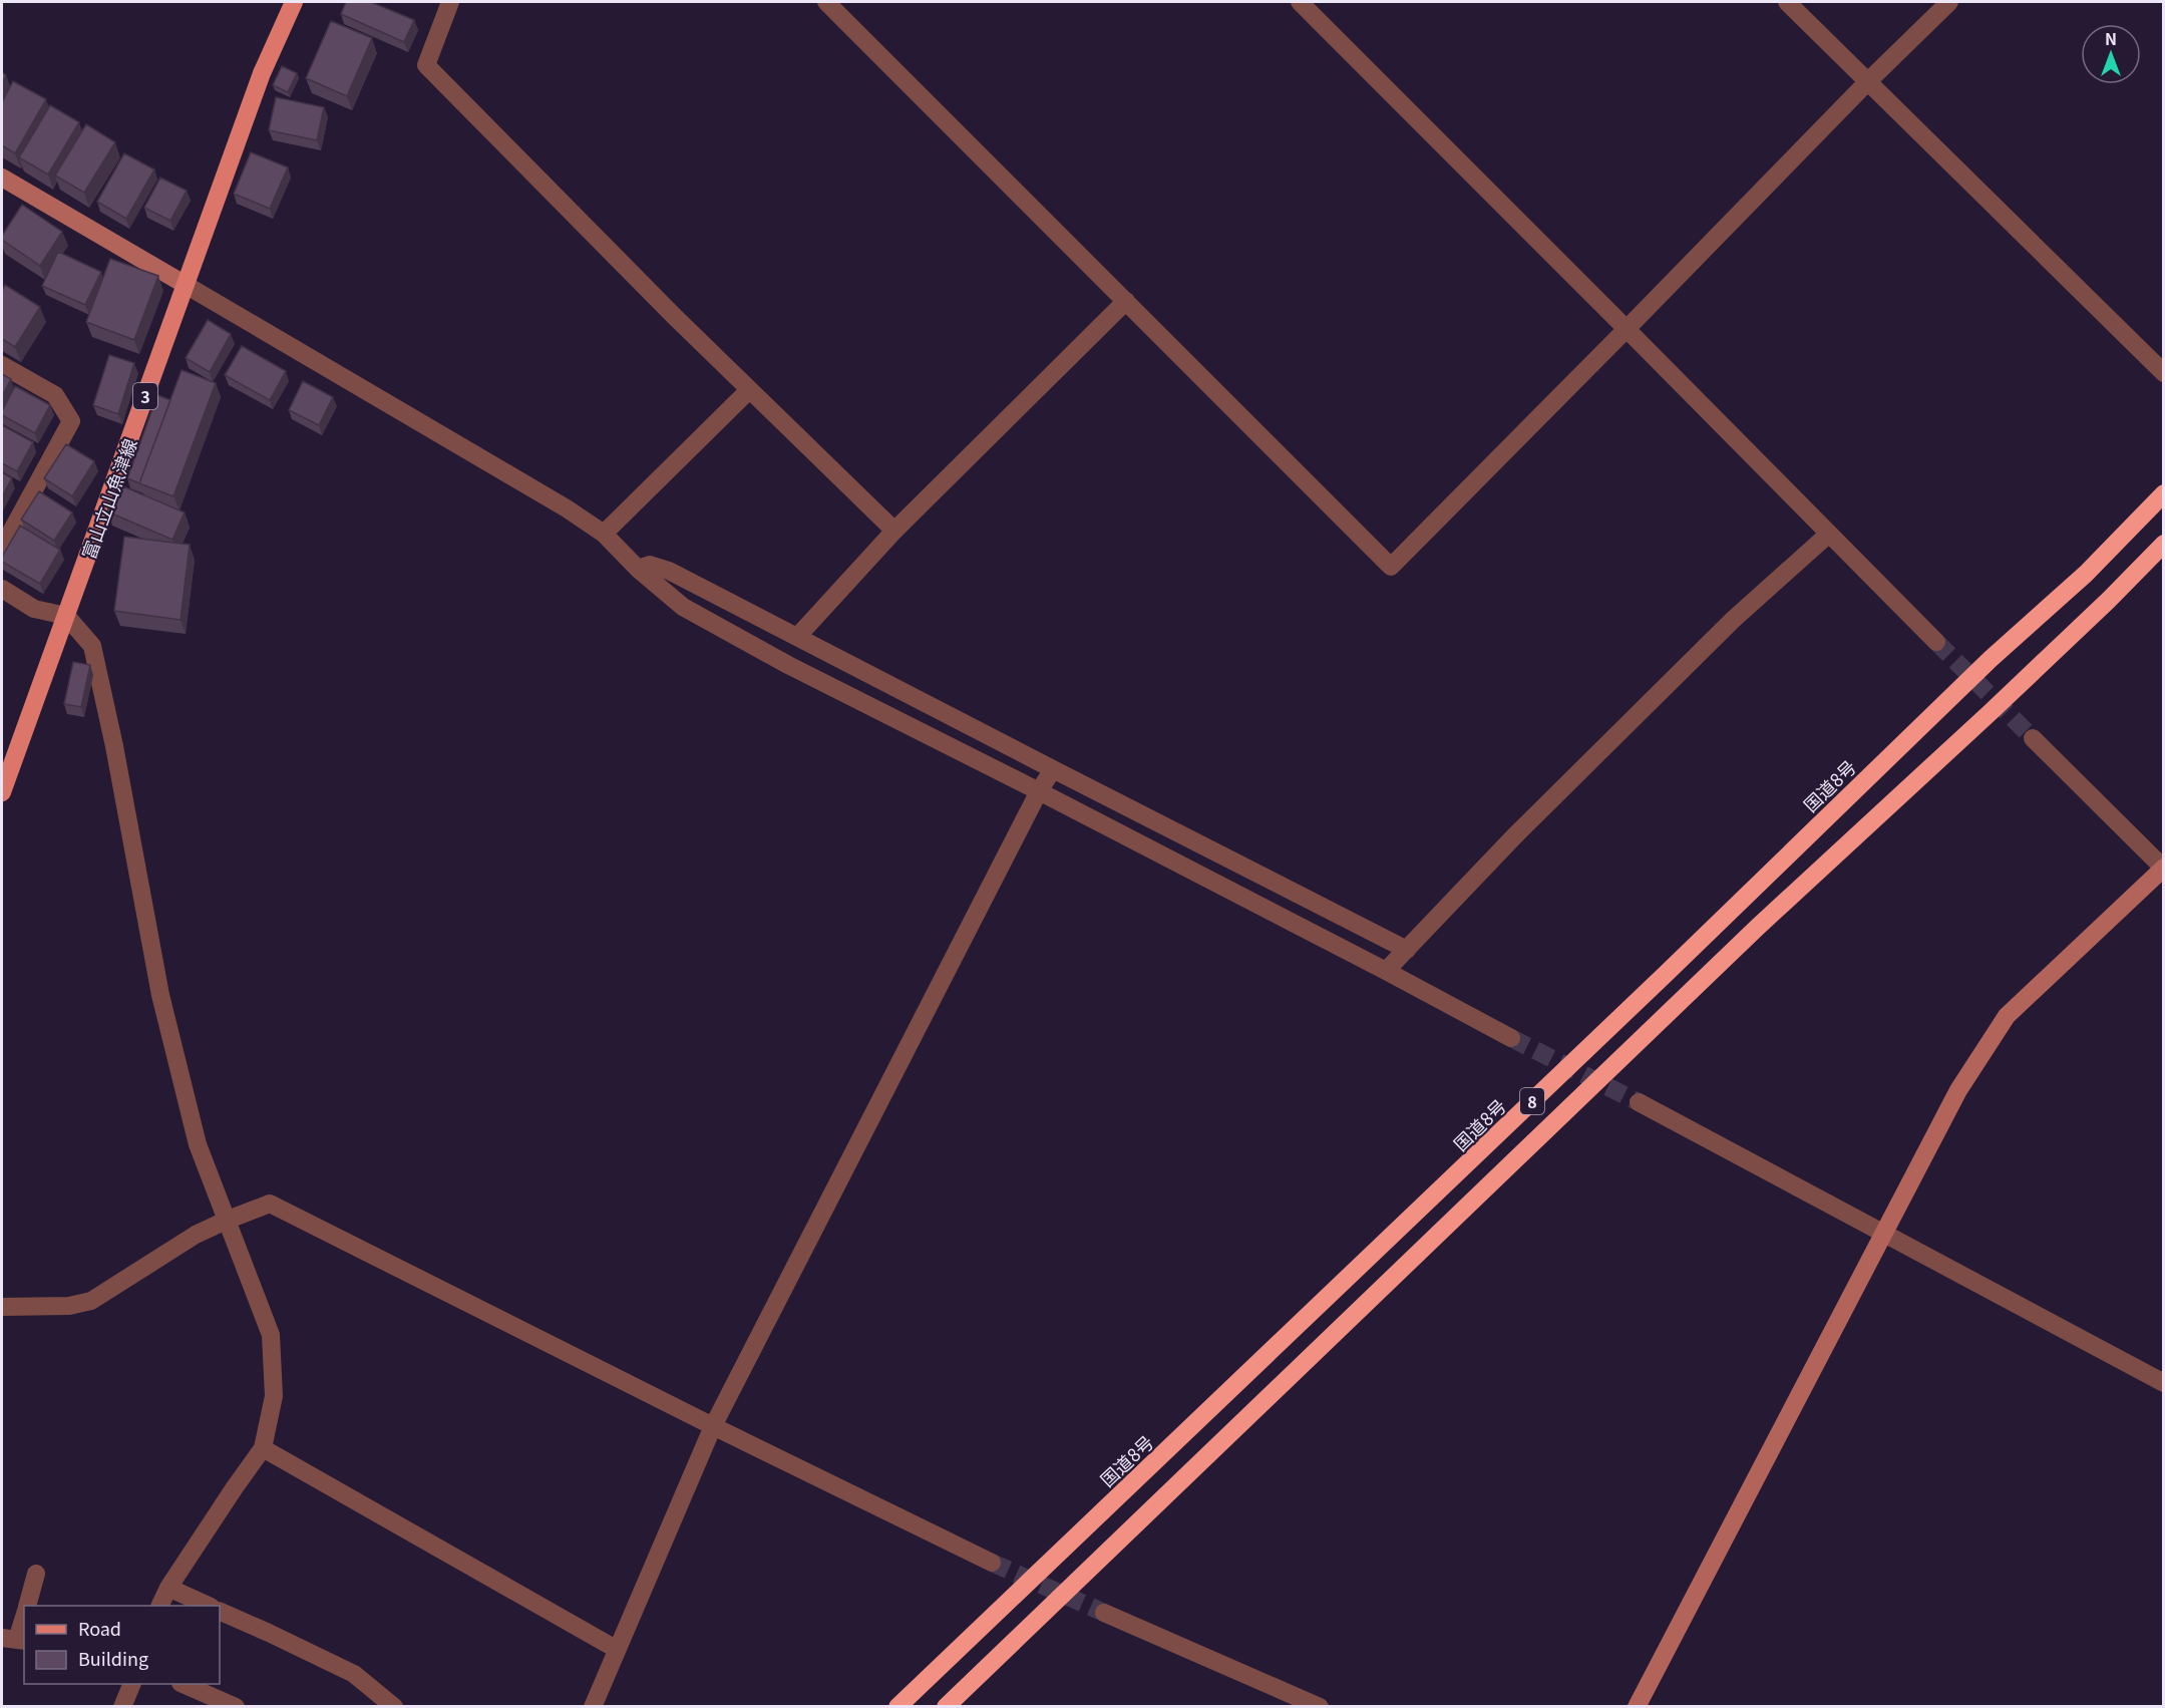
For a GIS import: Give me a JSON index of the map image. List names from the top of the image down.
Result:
{
  "streets": {
    "highway": ["国道8号", "8"],
    "main road": ["3", "富山立山魚津線"]
  },
  "legend": ["Road", "Building"],
  "north": "top"
}
